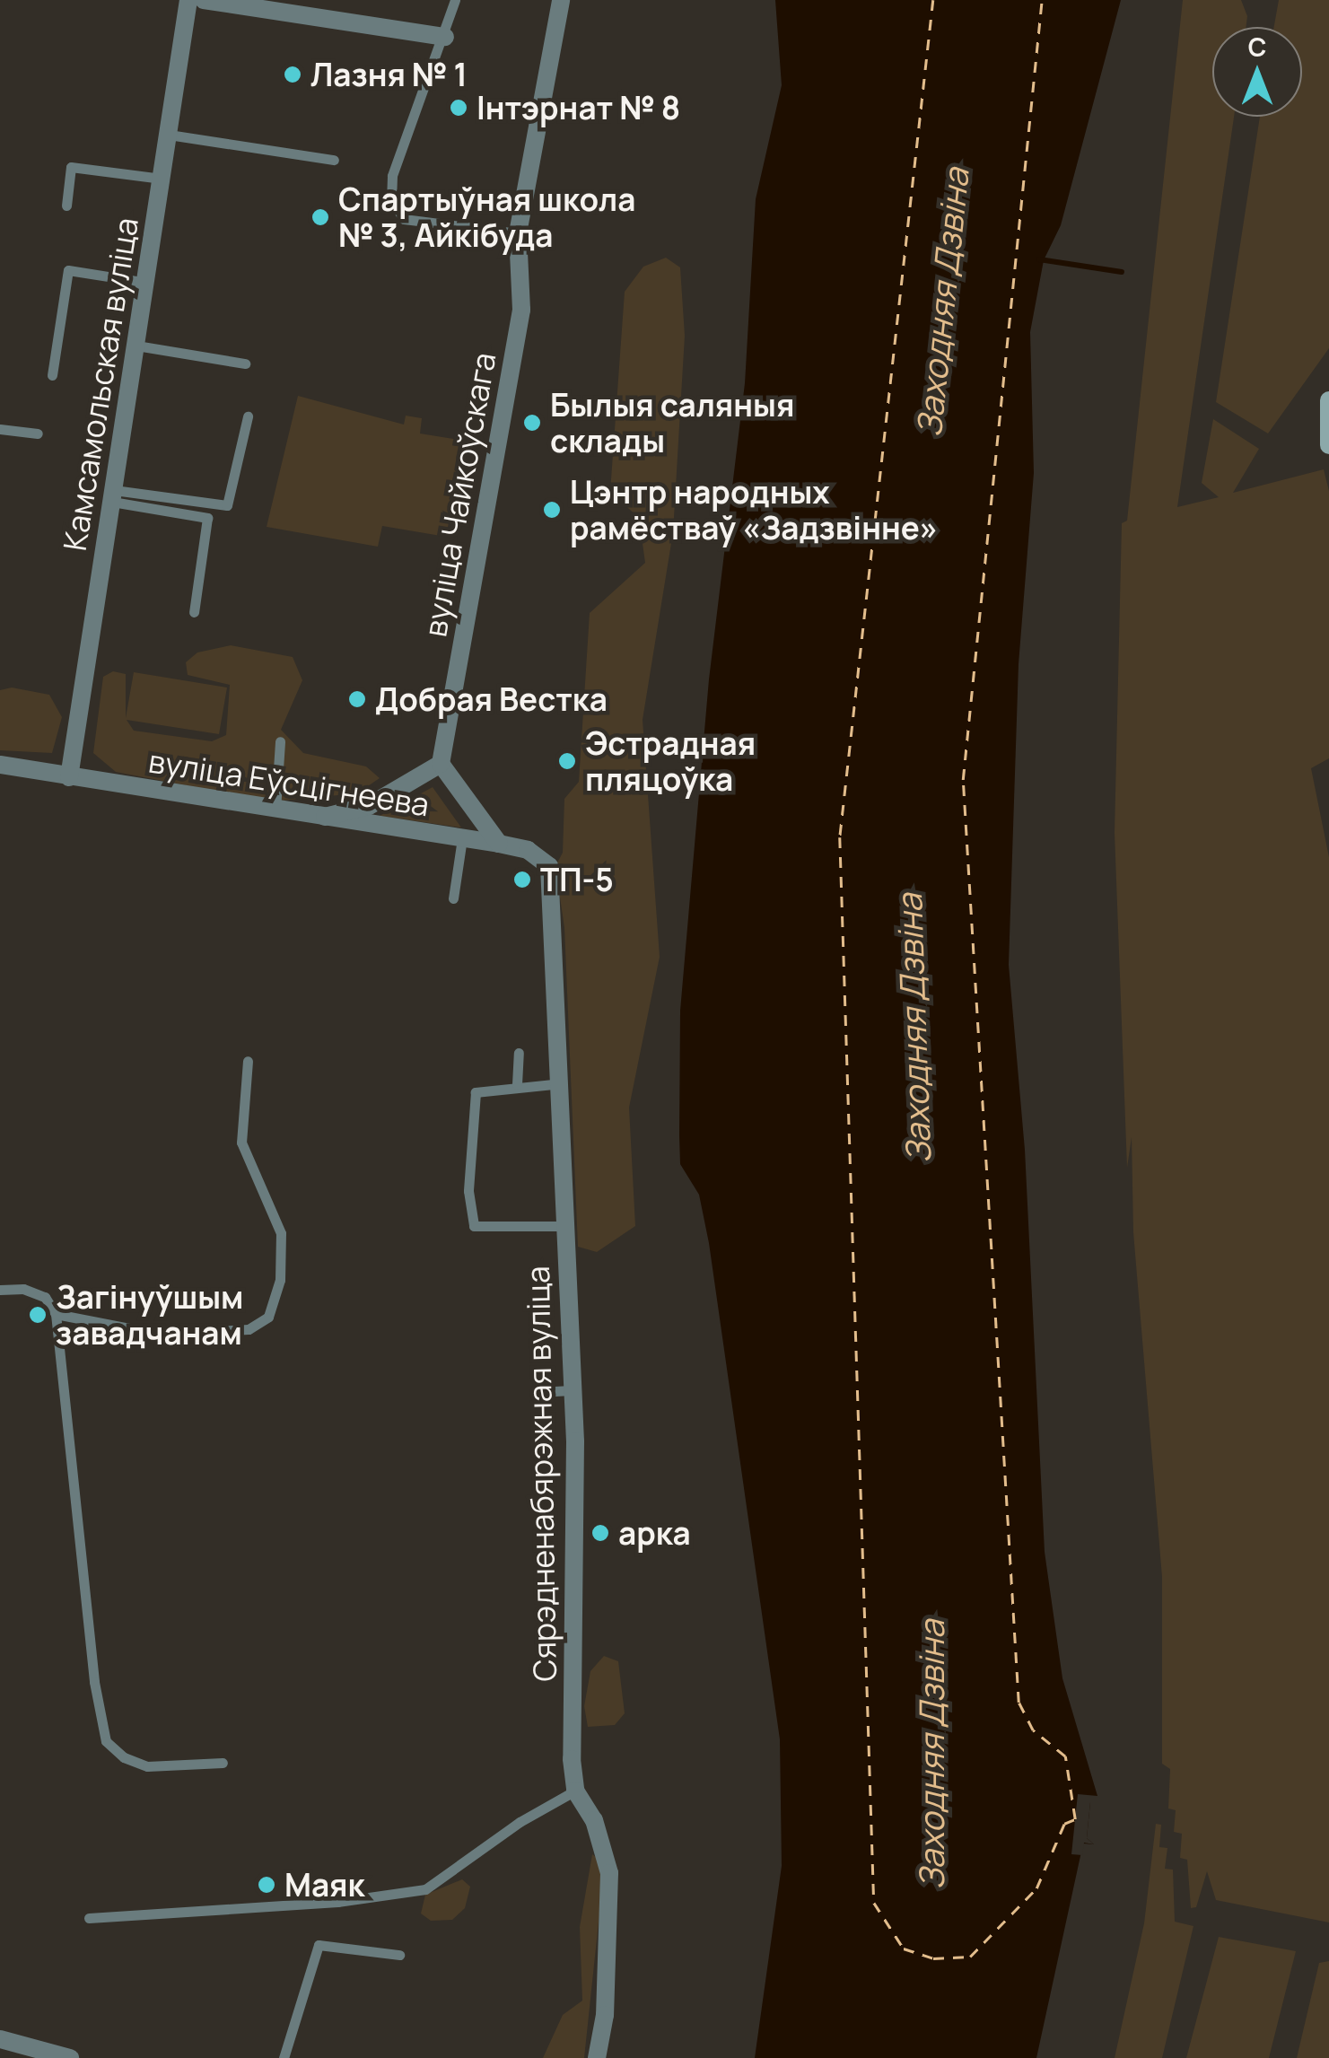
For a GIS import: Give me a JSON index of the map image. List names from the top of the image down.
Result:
{
  "streets": {
    "street": [
      "Камсамольская вуліца",
      "вуліца Чайкоўскага",
      "вуліца Еўсцігнеева",
      "Сярэдненабярэжная вуліца"
    ]
  },
  "crossings": [
    ["Камсамольская вуліца", "вуліца Еўсцігнеева"],
    ["вуліца Еўсцігнеева", "Сярэдненабярэжная вуліца"]
  ],
  "water": ["Заходняя Дзвіна"],
  "places": [
    "Лазня № 1",
    "Інтэрнат № 8",
    "Спартыўная школа № 3, Айкібуда",
    "Былыя саляныя склады",
    "Цэнтр народных рамёстваў «Задзвінне»",
    "Добрая Вестка",
    "Эстрадная пляцоўка",
    "ТП-5",
    "Загінуўшым завадчанам",
    "арка",
    "Маяк"
  ],
  "north": "top"
}
